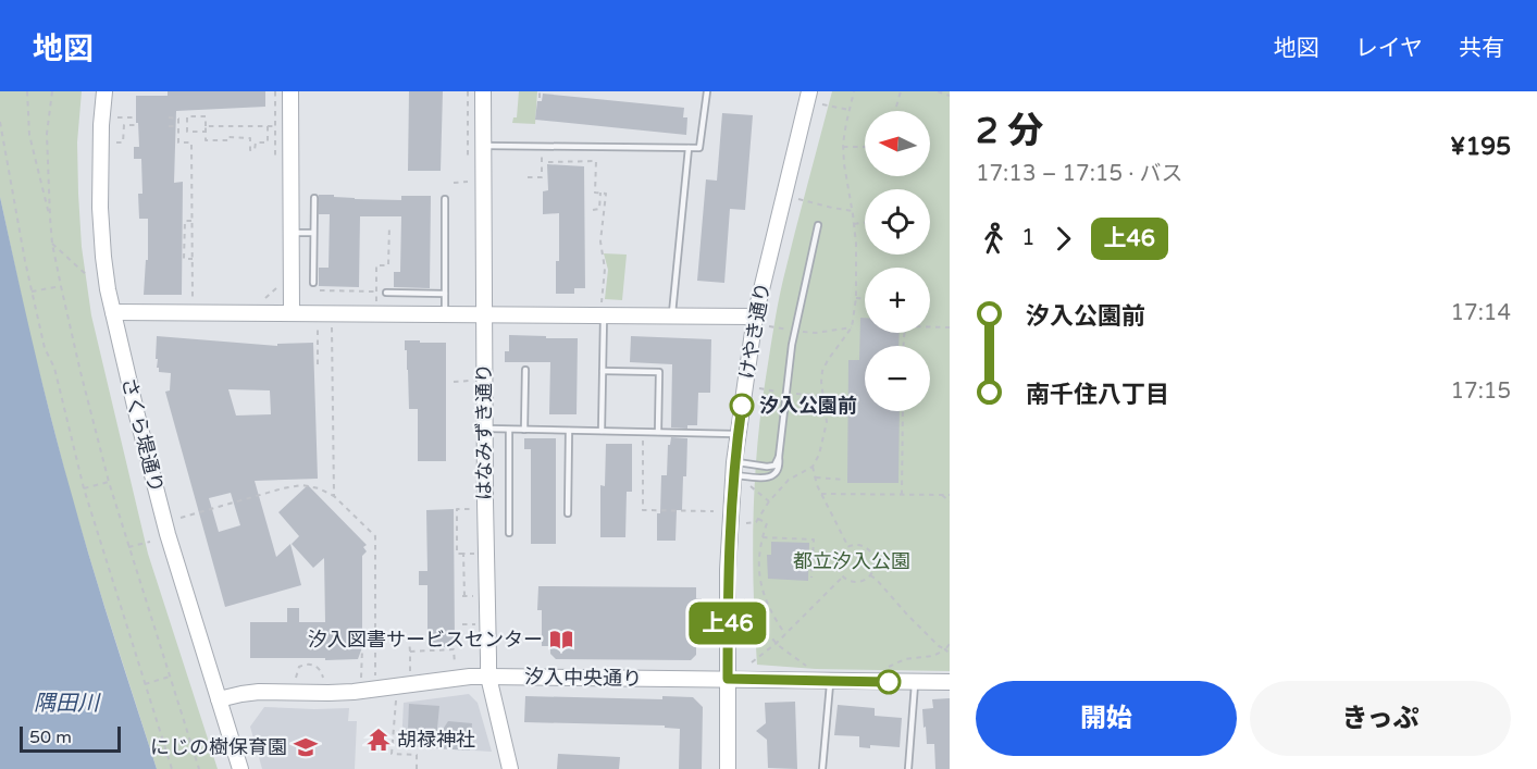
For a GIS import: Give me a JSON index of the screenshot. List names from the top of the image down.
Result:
{
  "streets": {
    "street": [
      "けやき通り",
      "はなみずき通り",
      "さくら堤通り",
      "汐入中央通り"
    ]
  },
  "crossings": [
    ["けやき通り", "汐入中央通り"],
    ["はなみずき通り", "汐入中央通り"],
    ["さくら堤通り", "汐入中央通り"]
  ],
  "water": ["隅田川"],
  "parks": ["都立汐入公園"],
  "places": {
    "other": ["汐入公園前"],
    "library": ["汐入図書サービスセンター"],
    "temple": ["胡禄神社"],
    "school or university": ["にじの樹保育園"]
  },
  "lines": ["bus line 上46"],
  "scale_bar": "50 m",
  "north": "left",
  "page": {
    "header": "地図",
    "nav": ["地図", "レイヤ", "共有"],
    "on_map": "上46",
    "heading": ["2 分", "17:13 – 17:15 · バス", "¥195"],
    "map_buttons": ["+", "−"],
    "legs": ["1", "上46"],
    "list": [
      {
        "name": "汐入公園前",
        "value": "17:14"
      },
      {
        "name": "南千住八丁目",
        "value": "17:15"
      }
    ],
    "buttons": ["開始", "きっぷ"],
    "scale": "50 m"
  }
}
